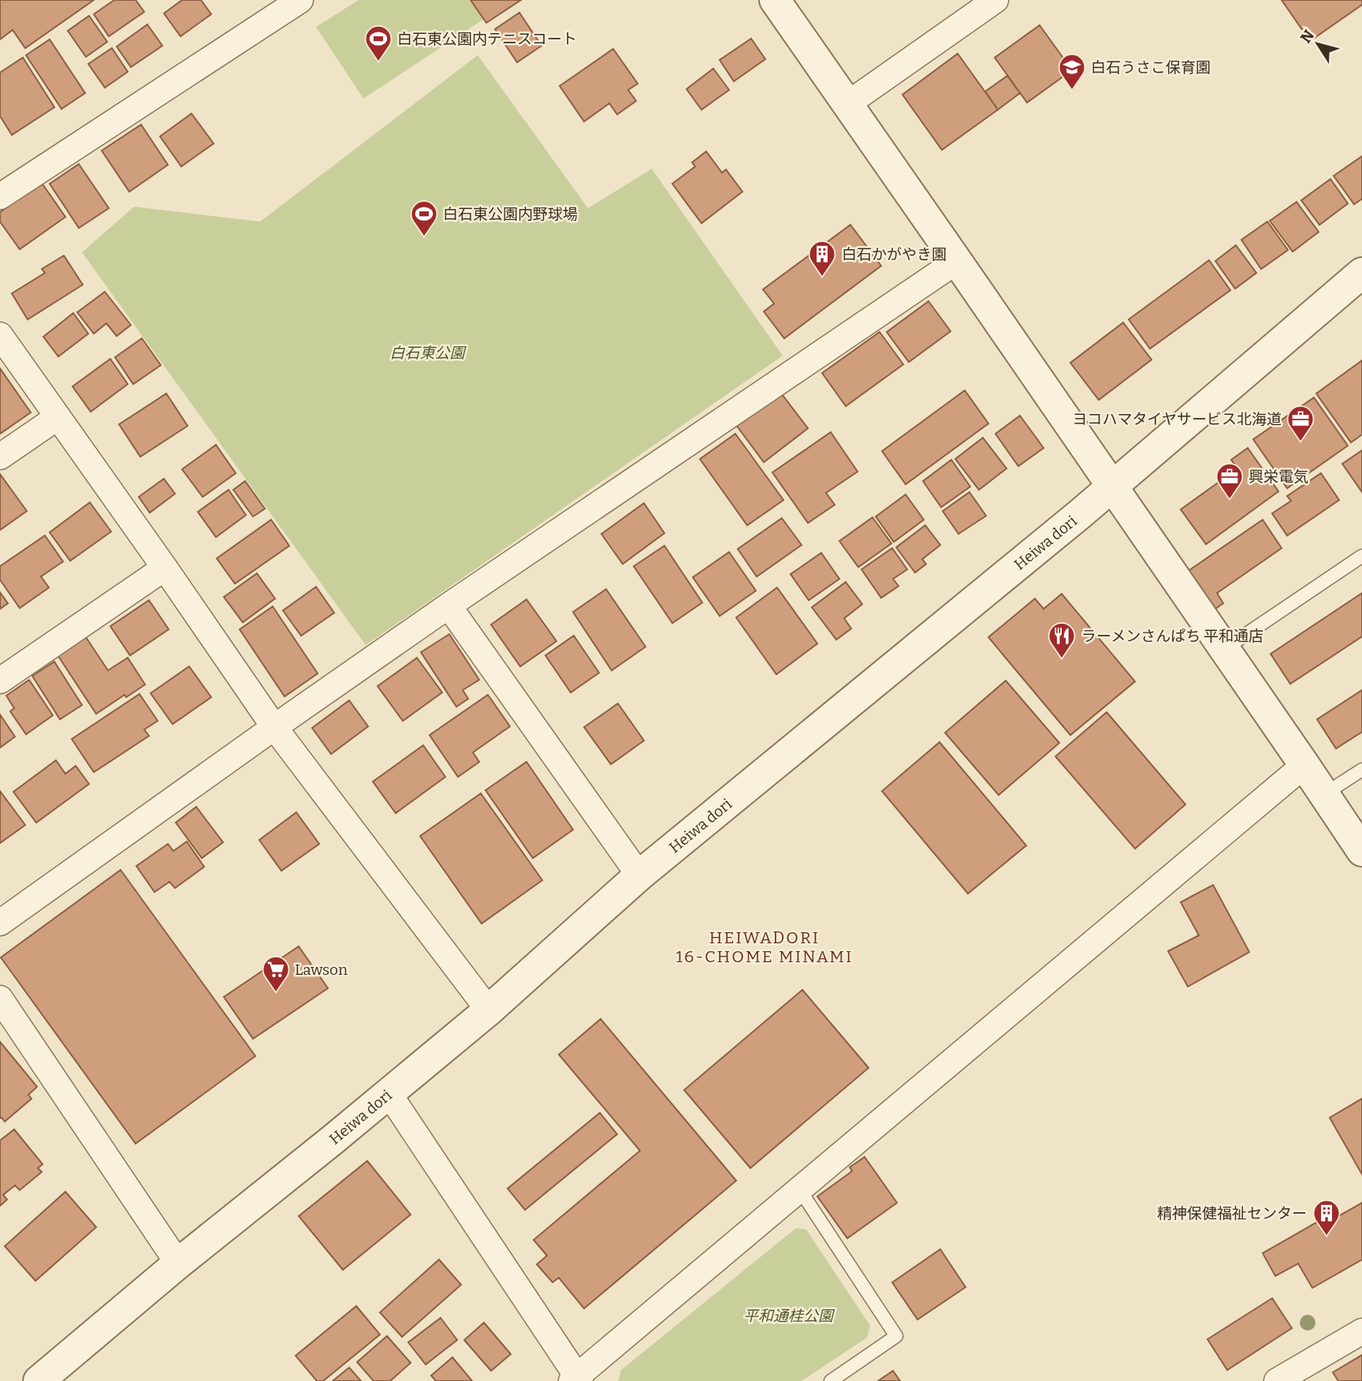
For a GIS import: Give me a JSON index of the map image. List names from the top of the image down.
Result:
{
  "streets": {
    "street": ["Heiwa dori"]
  },
  "districts": ["HEIWADORI 16-CHOME MINAMI"],
  "parks": ["白石東公園", "平和通桂公園"],
  "places": {
    "sports": ["白石東公園内テニスコート", "白石東公園内野球場"],
    "school or university": ["白石うさこ保育園"],
    "building": ["白石かがやき園", "精神保健福祉センター"],
    "office": ["ヨコハマタイヤサービス北海道", "興栄電気"],
    "restaurant": ["ラーメンさんぱち 平和通店"],
    "supermarket": ["Lawson"]
  },
  "north": "top left"
}
